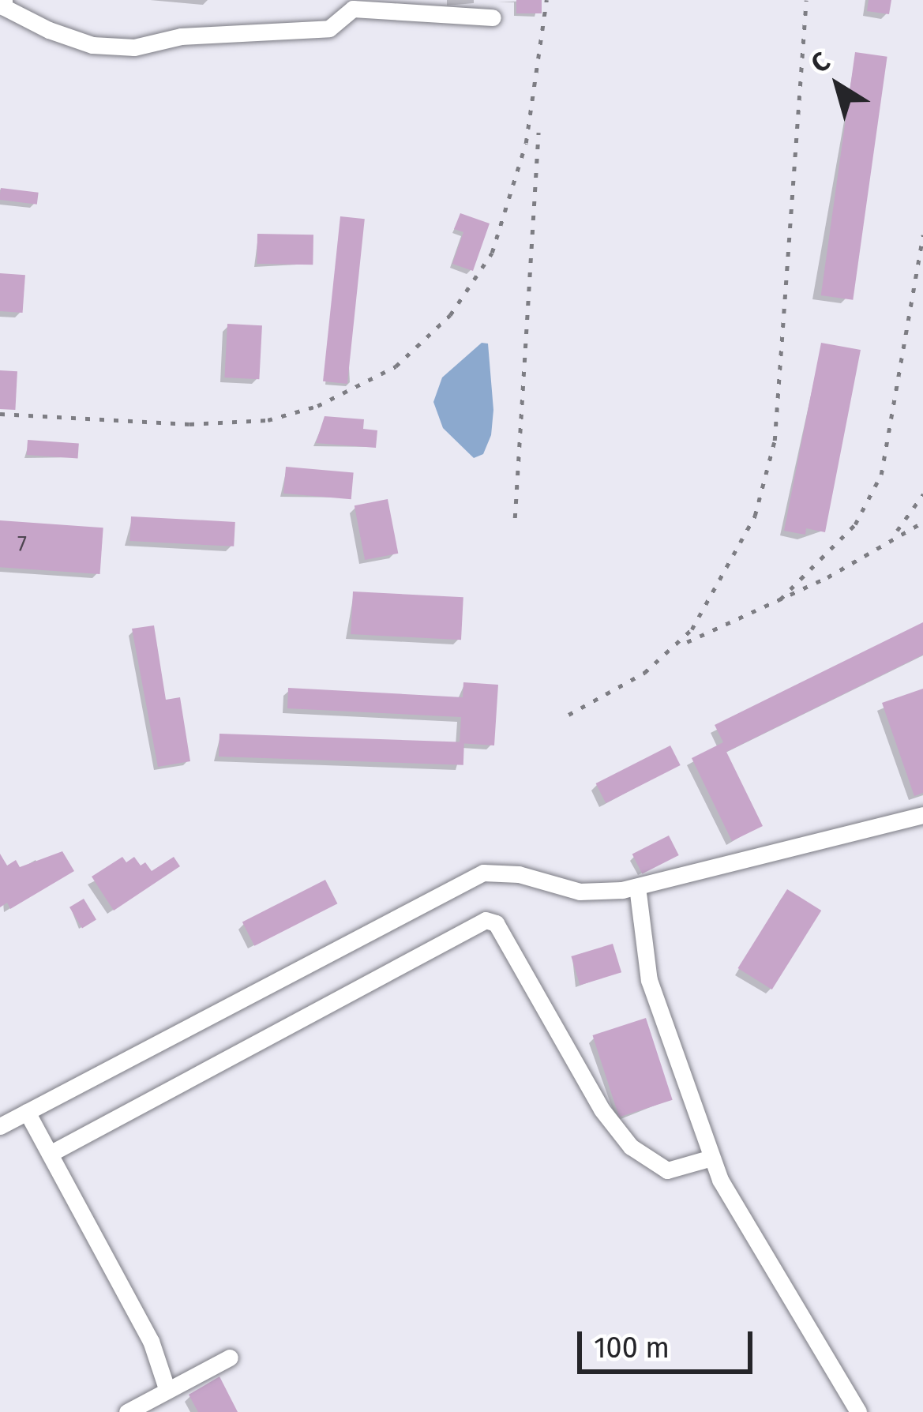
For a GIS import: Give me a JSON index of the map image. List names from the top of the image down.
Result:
{
  "house_numbers": ["7"],
  "scale_bar": "100 m",
  "north": "top left"
}
